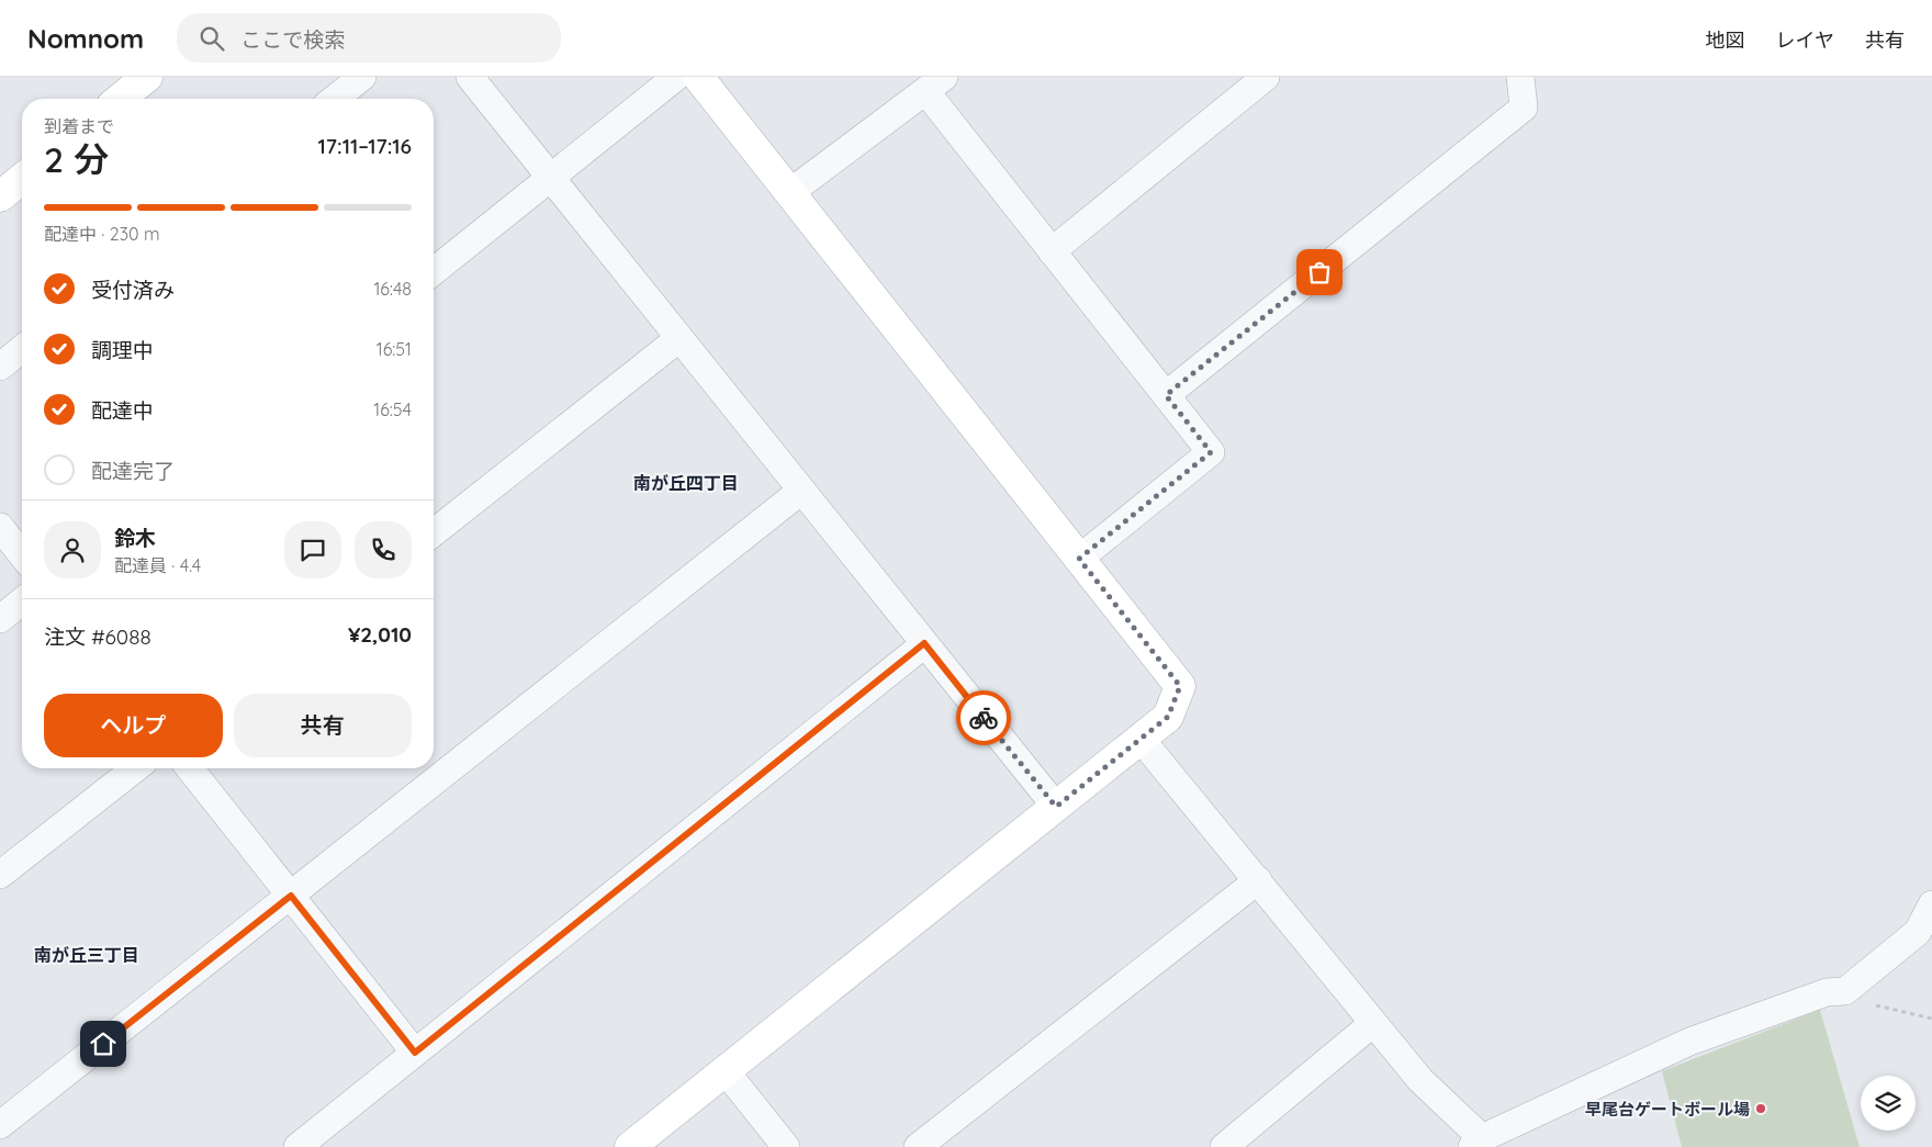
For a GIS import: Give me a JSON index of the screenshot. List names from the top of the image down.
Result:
{
  "districts": ["南が丘四丁目", "南が丘三丁目"],
  "places": ["早尾台ゲートボール場"],
  "page": {
    "header": "Nomnom",
    "search": "ここで検索",
    "nav": ["地図", "レイヤ", "共有"],
    "heading": ["2 分", "到着まで", "17:11–17:16"],
    "panel": [
      "鈴木",
      "配達員 · 4.4",
      "注文 #6088",
      "¥2,010"
    ],
    "bar": "配達中 · 230 m",
    "list": [
      ["受付済み", "16:48"],
      ["調理中", "16:51"],
      ["配達中", "16:54"],
      "配達完了"
    ],
    "buttons": ["ヘルプ", "共有"]
  }
}
